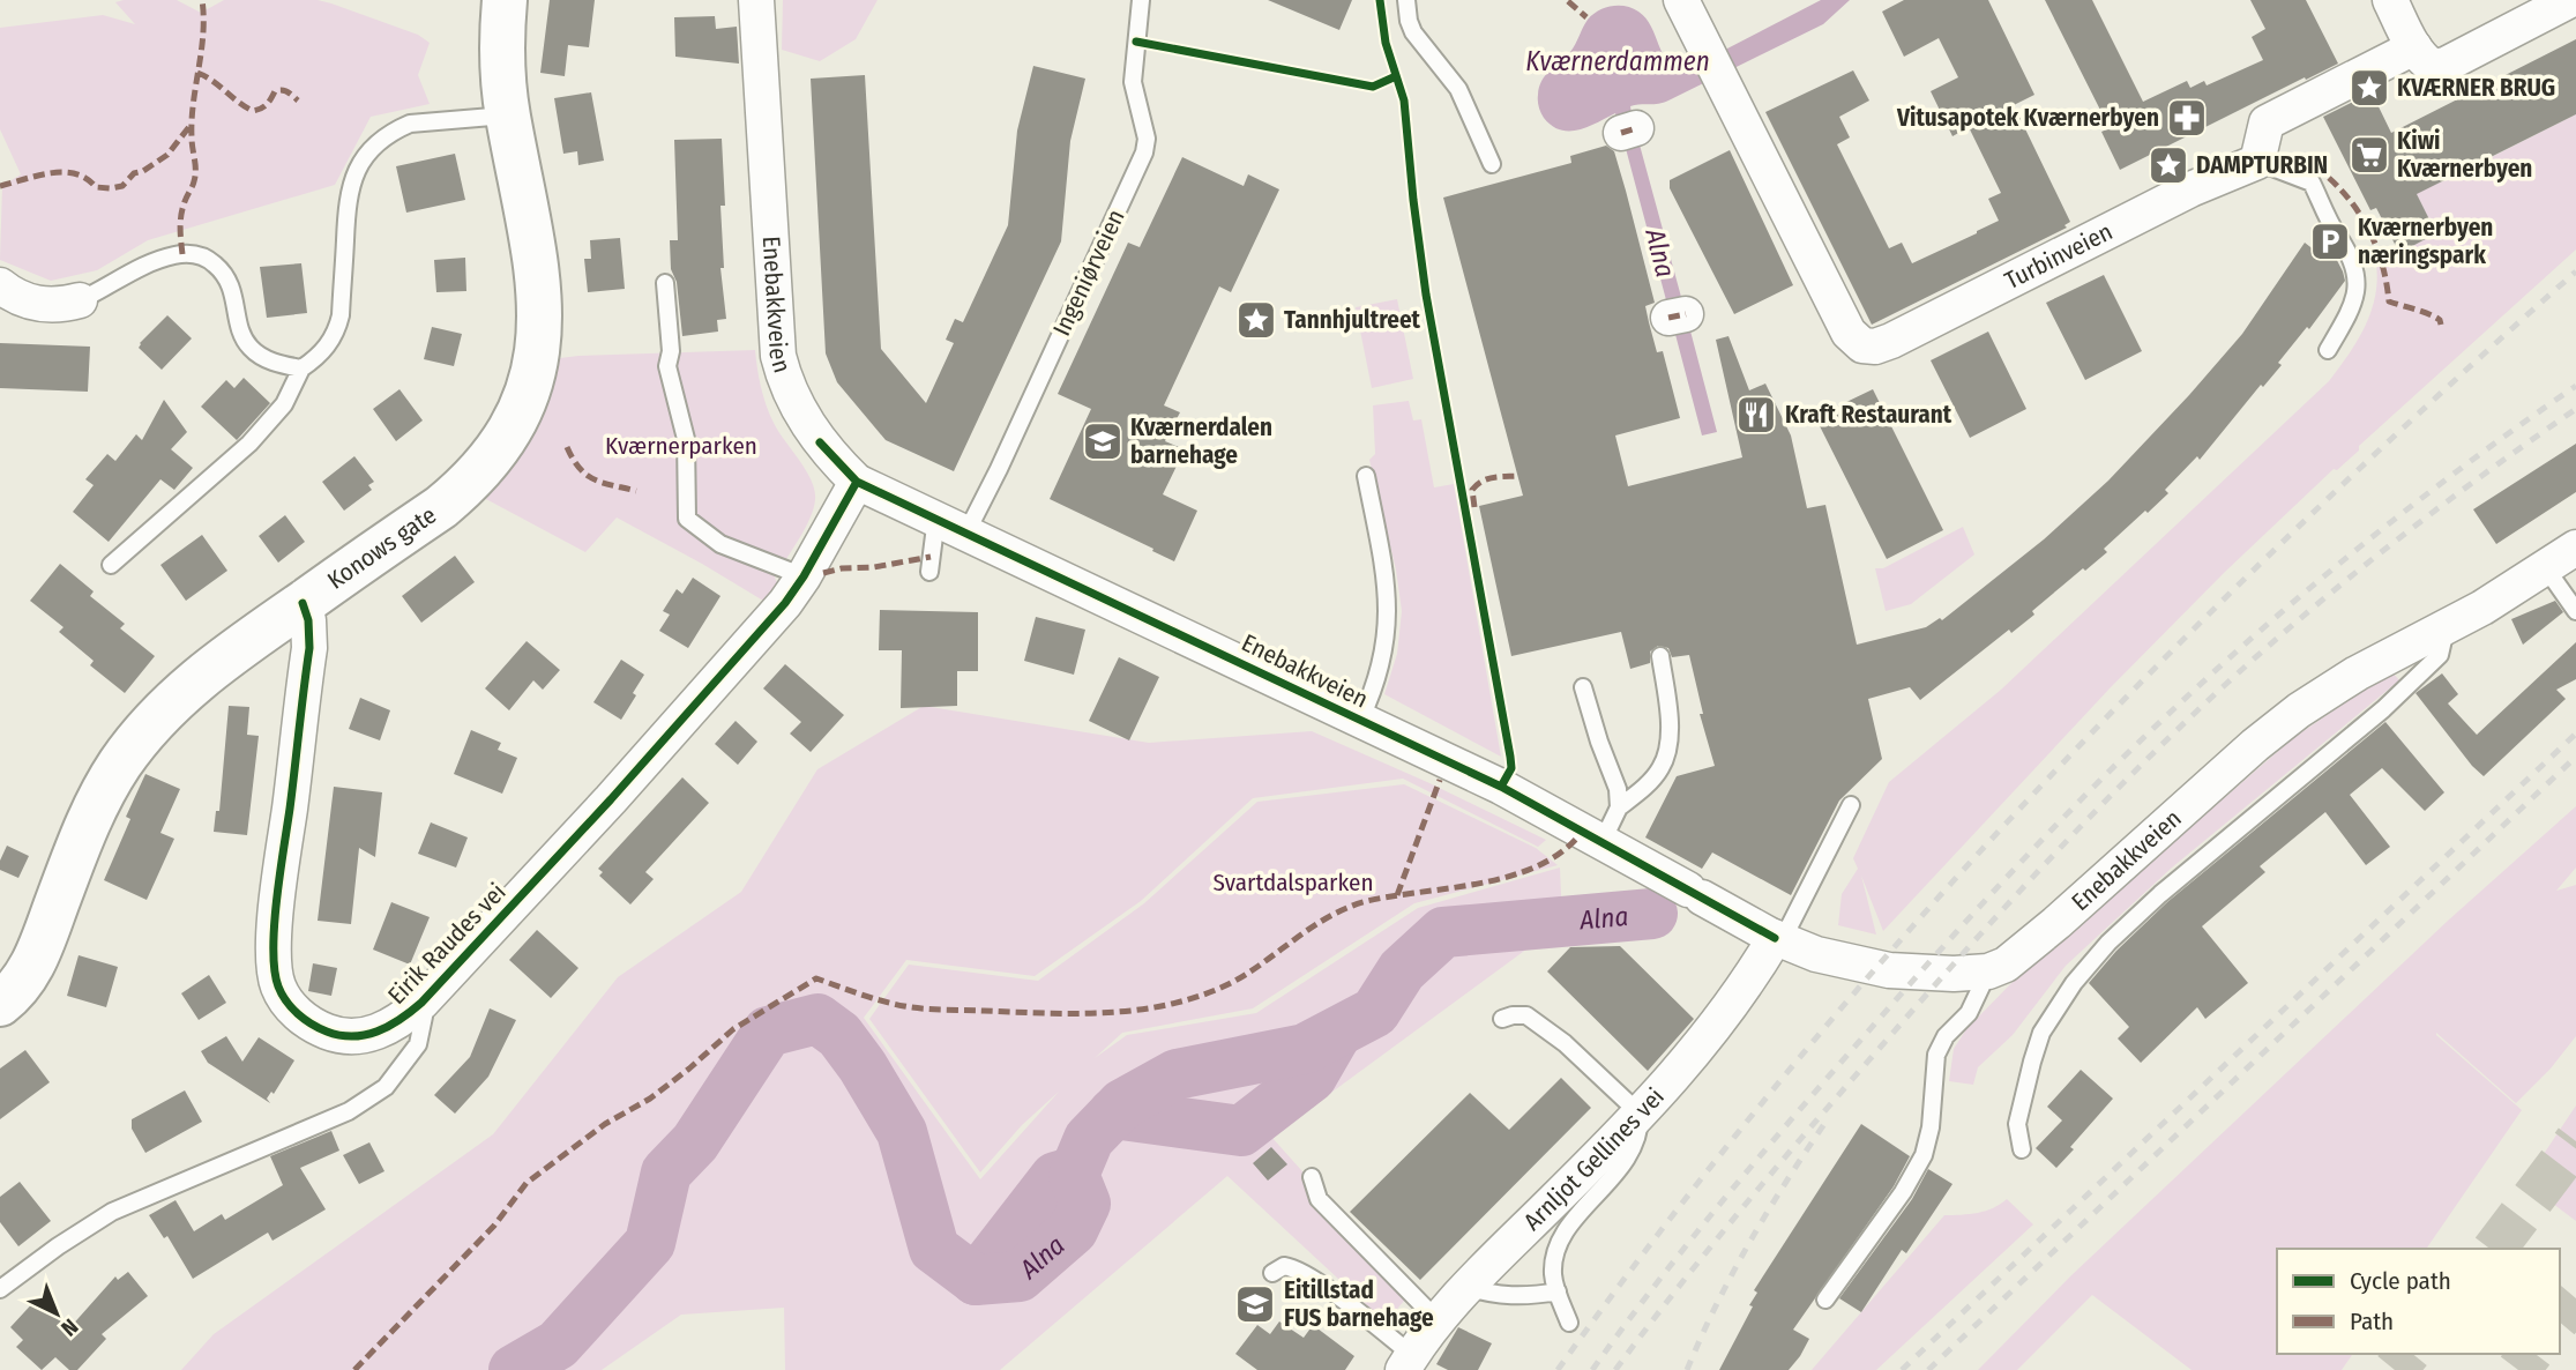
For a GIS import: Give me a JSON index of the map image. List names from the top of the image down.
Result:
{
  "streets": {
    "street": [
      "Turbinveien",
      "Enebakkveien",
      "Konows gate",
      "Eirik Raudes vei",
      "Arnljot Gellines vei"
    ],
    "lane": ["Ingeniørveien"]
  },
  "crossings": [
    ["Ingeniørveien", "Enebakkveien"],
    ["Enebakkveien", "Eirik Raudes vei"],
    ["Enebakkveien", "Arnljot Gellines vei"],
    ["Konows gate", "Eirik Raudes vei"]
  ],
  "water": ["Kværnerdammen", "Alna"],
  "parks": ["Kværnerparken", "Svartdalsparken"],
  "places": {
    "place": ["KVÆRNER BRUG", "DAMPTURBIN", "Tannhjultreet"],
    "pharmacy": ["Vitusapotek Kværnerbyen"],
    "supermarket": ["Kiwi Kværnerbyen"],
    "parking": ["Kværnerbyen næringspark"],
    "restaurant": ["Kraft Restaurant"],
    "school or university": ["Kværnerdalen barnehage", "Eitillstad FUS barnehage"]
  },
  "legend": ["Cycle path", "Path"],
  "north": "bottom right"
}
